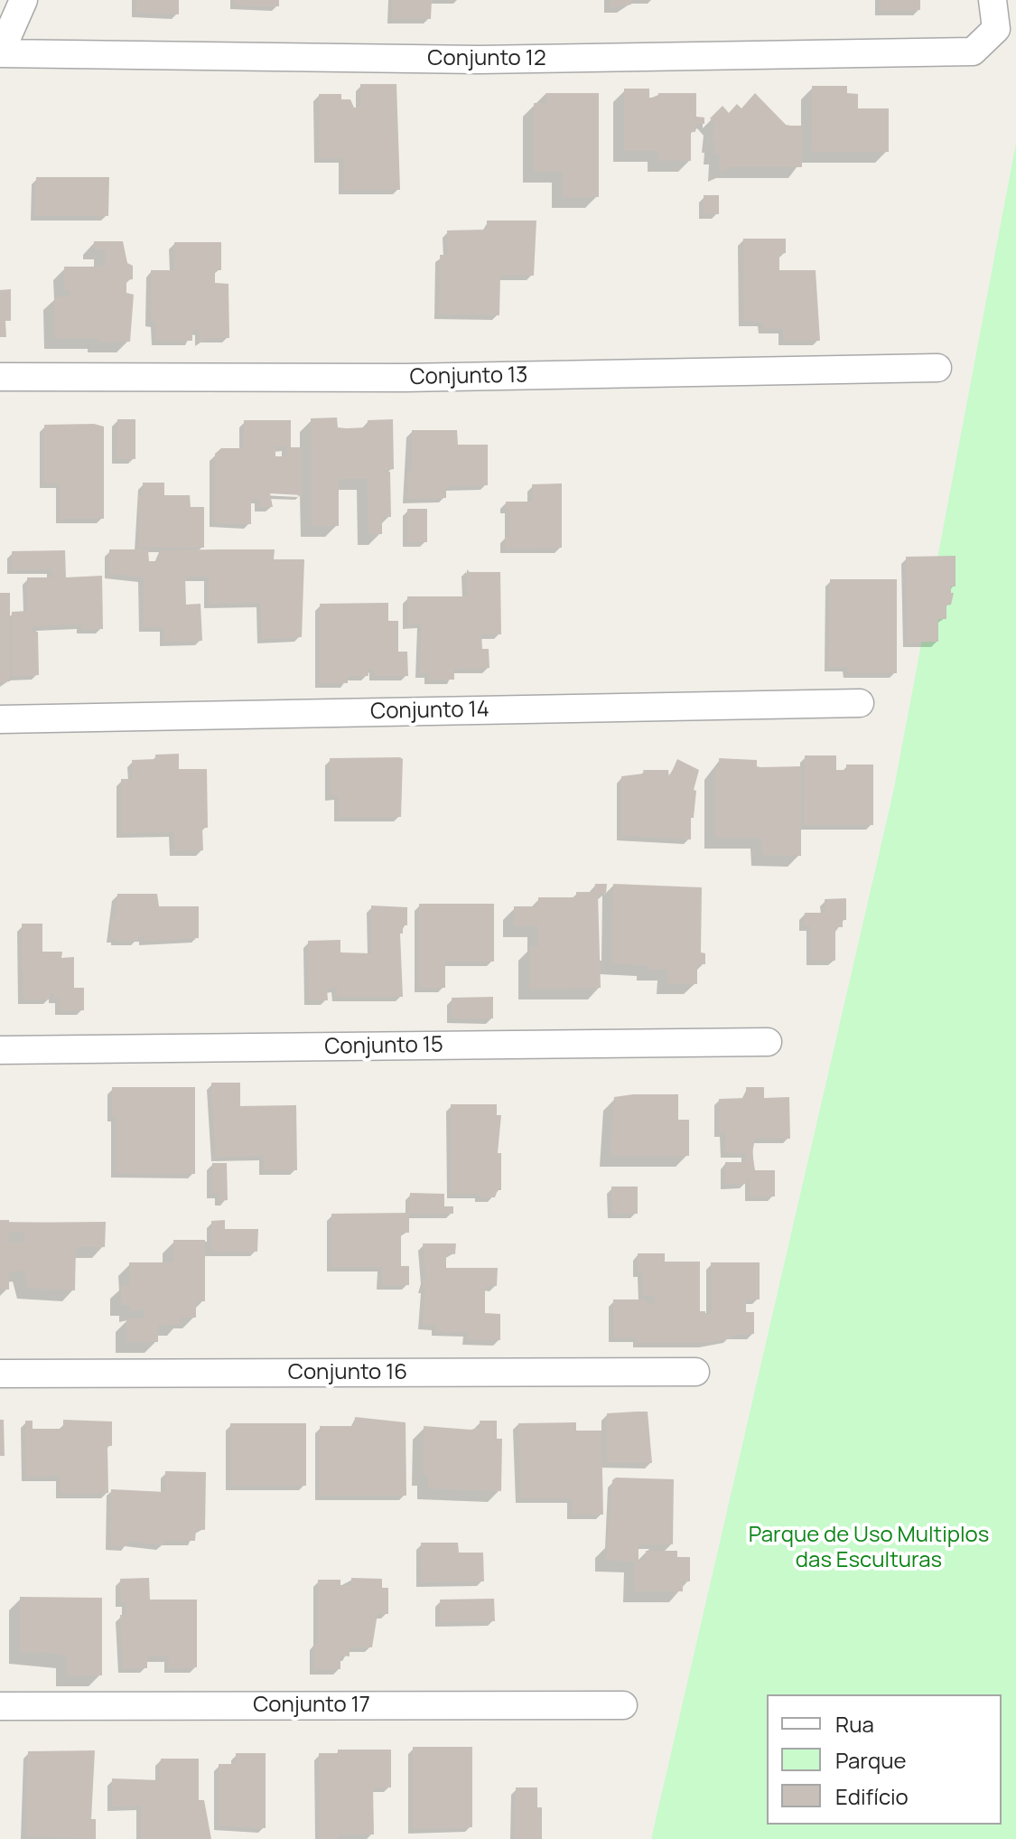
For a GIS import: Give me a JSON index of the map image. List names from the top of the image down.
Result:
{
  "streets": {
    "street": [
      "Conjunto 12",
      "Conjunto 13",
      "Conjunto 14",
      "Conjunto 15",
      "Conjunto 16",
      "Conjunto 17"
    ]
  },
  "parks": ["Parque de Uso Multiplos das Esculturas"],
  "legend": ["Rua", "Parque", "Edifício"]
}
